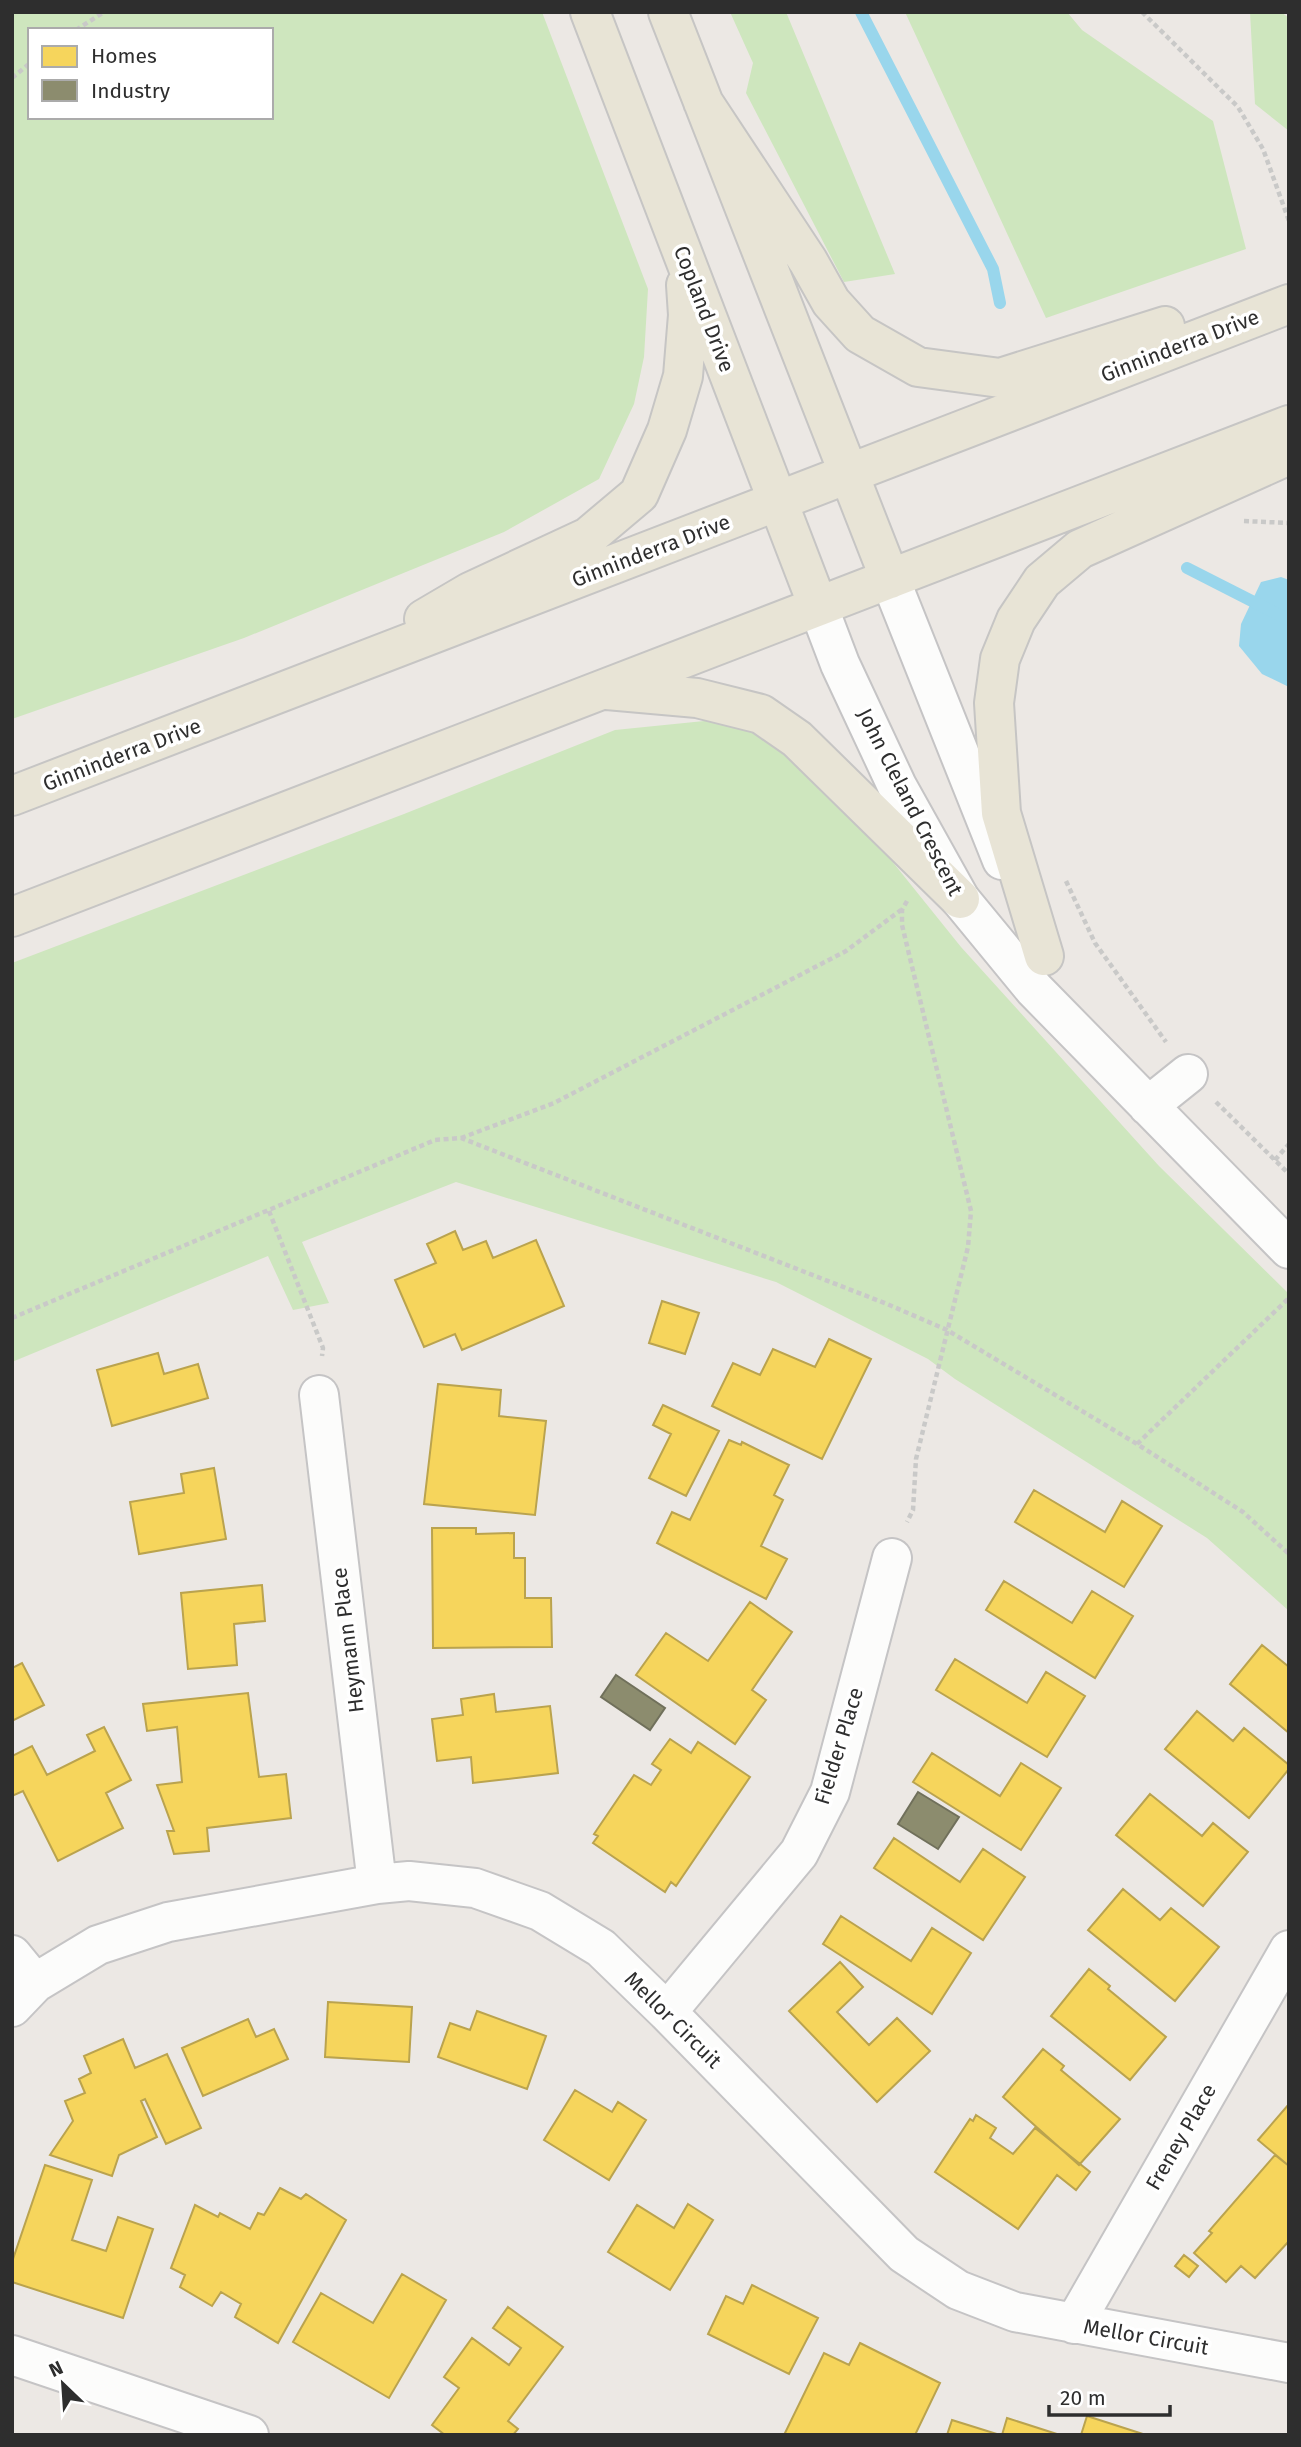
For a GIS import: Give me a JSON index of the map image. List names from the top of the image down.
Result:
{
  "streets": {
    "main road": ["Copland Drive", "Ginninderra Drive"],
    "street": [
      "John Cleland Crescent",
      "Heymann Place",
      "Fielder Place",
      "Mellor Circuit",
      "Freney Place"
    ]
  },
  "crossings": [
    ["Copland Drive", "Ginninderra Drive"],
    ["Copland Drive", "John Cleland Crescent"],
    ["Heymann Place", "Mellor Circuit"],
    ["Fielder Place", "Mellor Circuit"],
    ["Mellor Circuit", "Freney Place"]
  ],
  "legend": ["Homes", "Industry"],
  "scale_bar": "20 m",
  "north": "top left"
}
